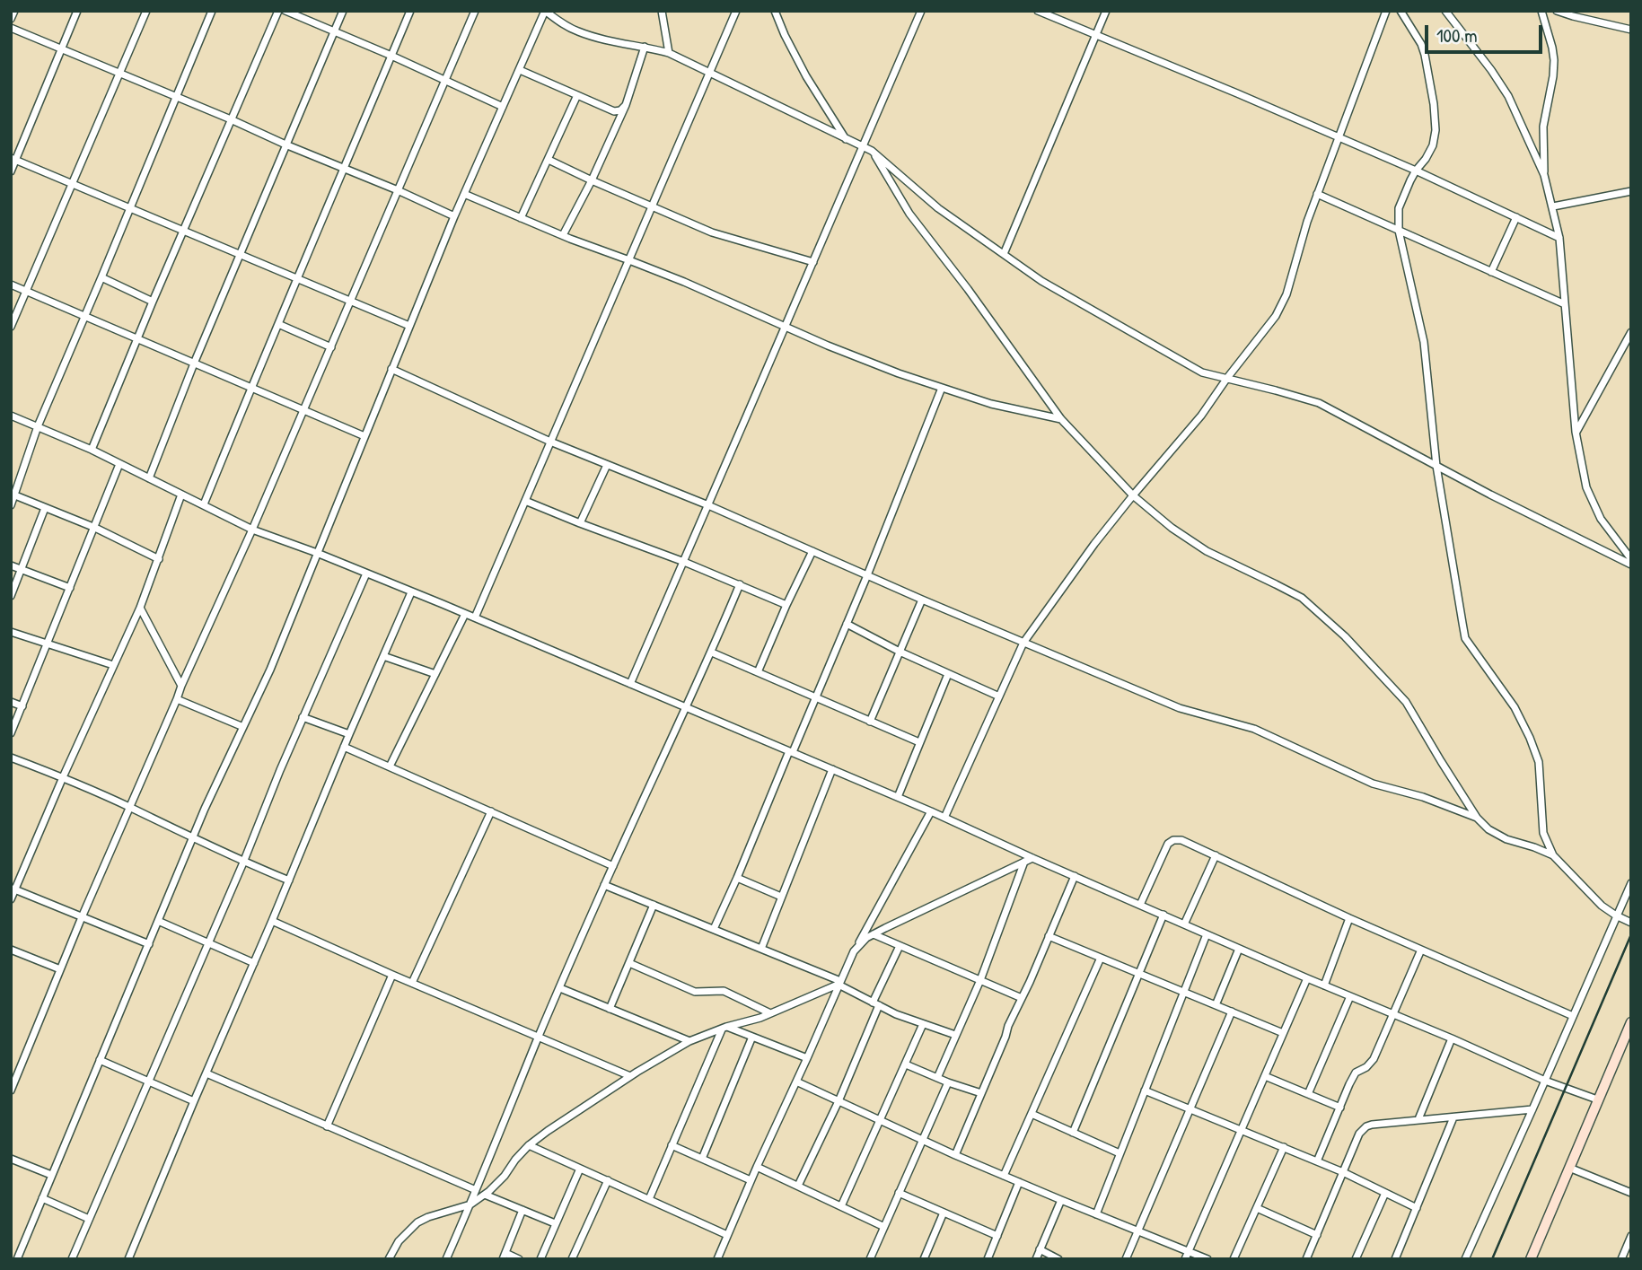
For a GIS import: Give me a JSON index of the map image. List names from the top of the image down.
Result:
{
  "scale_bar": "100 m"
}
